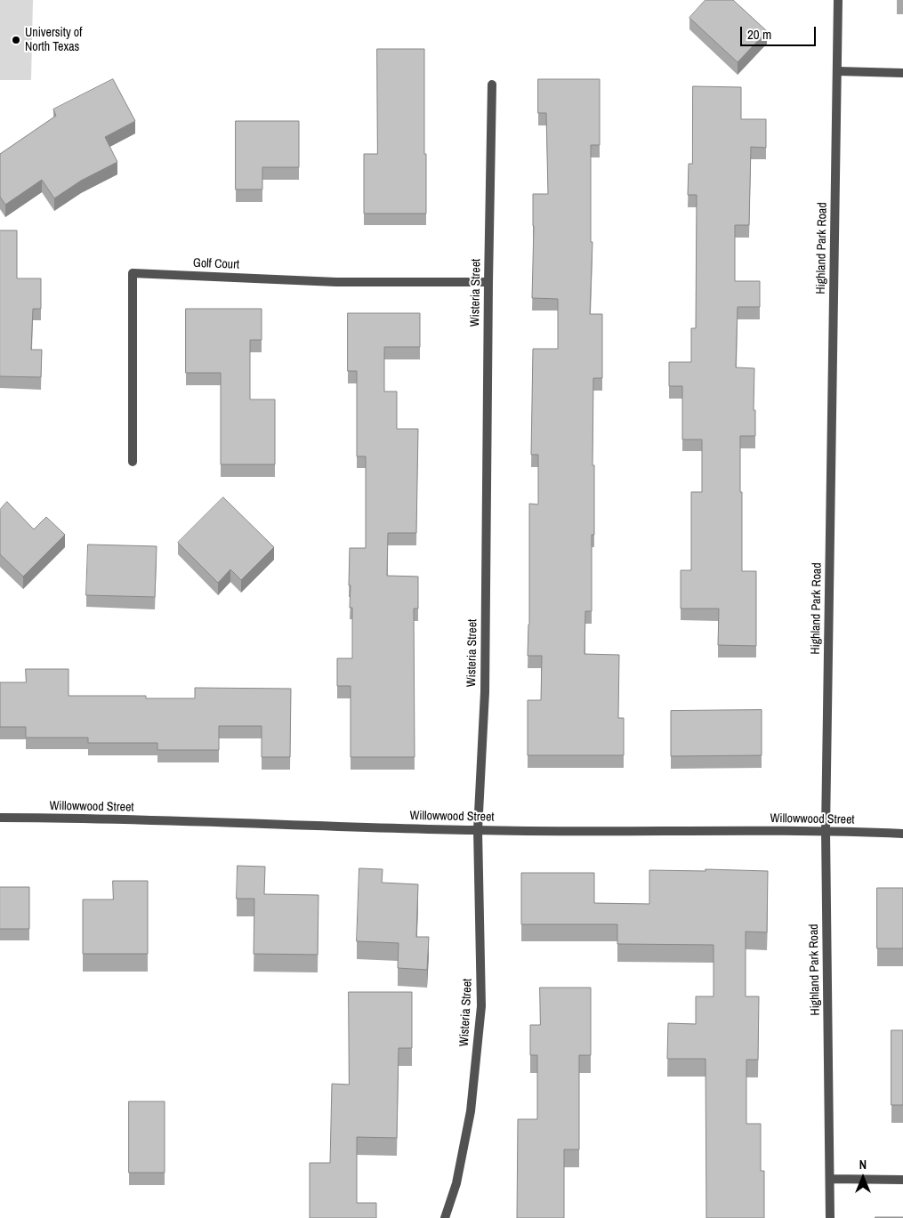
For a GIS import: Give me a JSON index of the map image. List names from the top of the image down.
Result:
{
  "streets": {
    "street": [
      "Highland Park Road",
      "Golf Court",
      "Wisteria Street",
      "Willowwood Street"
    ]
  },
  "crossings": [
    ["Highland Park Road", "Willowwood Street"],
    ["Golf Court", "Wisteria Street"],
    ["Wisteria Street", "Willowwood Street"]
  ],
  "places": ["University of North Texas"],
  "scale_bar": "20 m",
  "north": "top"
}
